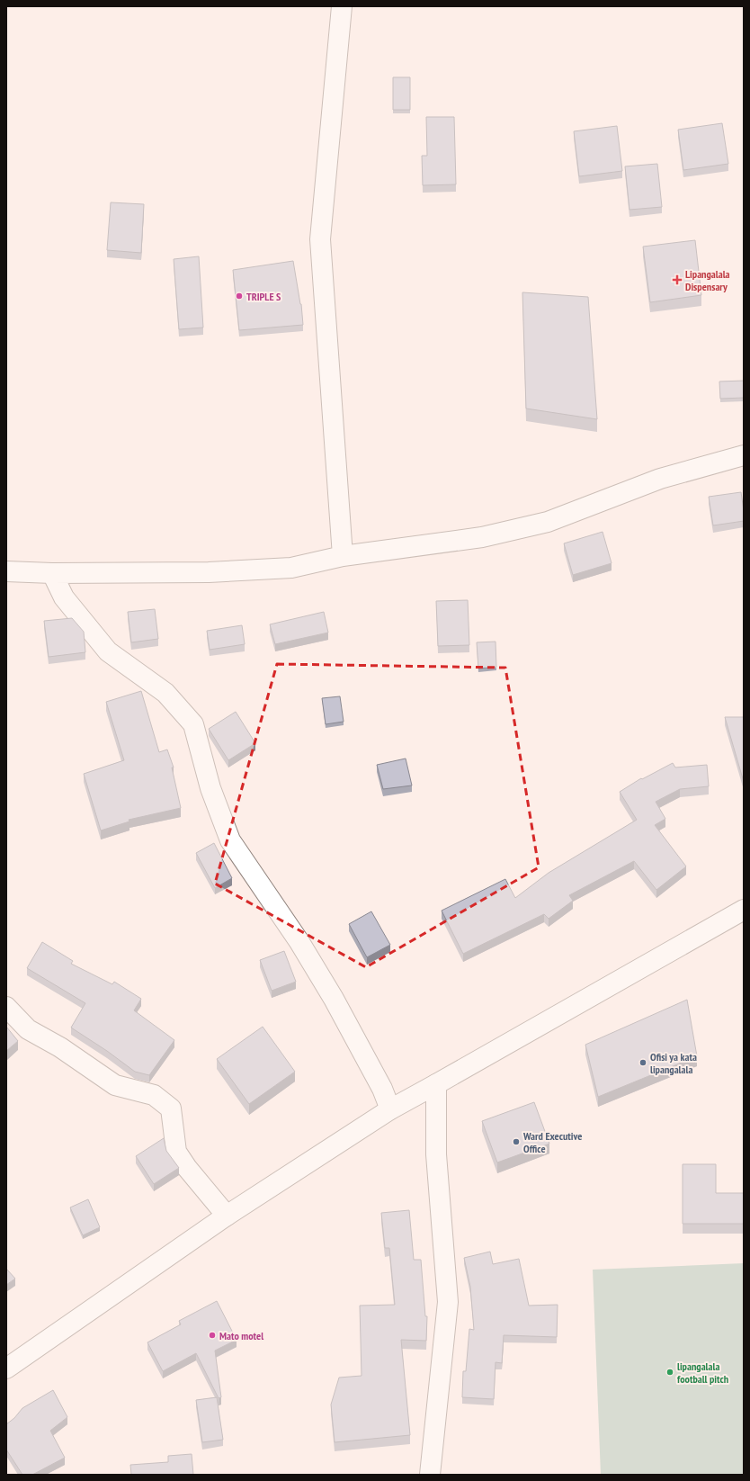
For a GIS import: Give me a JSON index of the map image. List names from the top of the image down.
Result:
{
  "places": {
    "health": ["Lipangalala Dispensary"],
    "other": [
      "TRIPLE S",
      "Ofisi ya kata lipangalala",
      "Ward Executive Office",
      "Mato motel",
      "lipangalala football pitch"
    ]
  }
}
